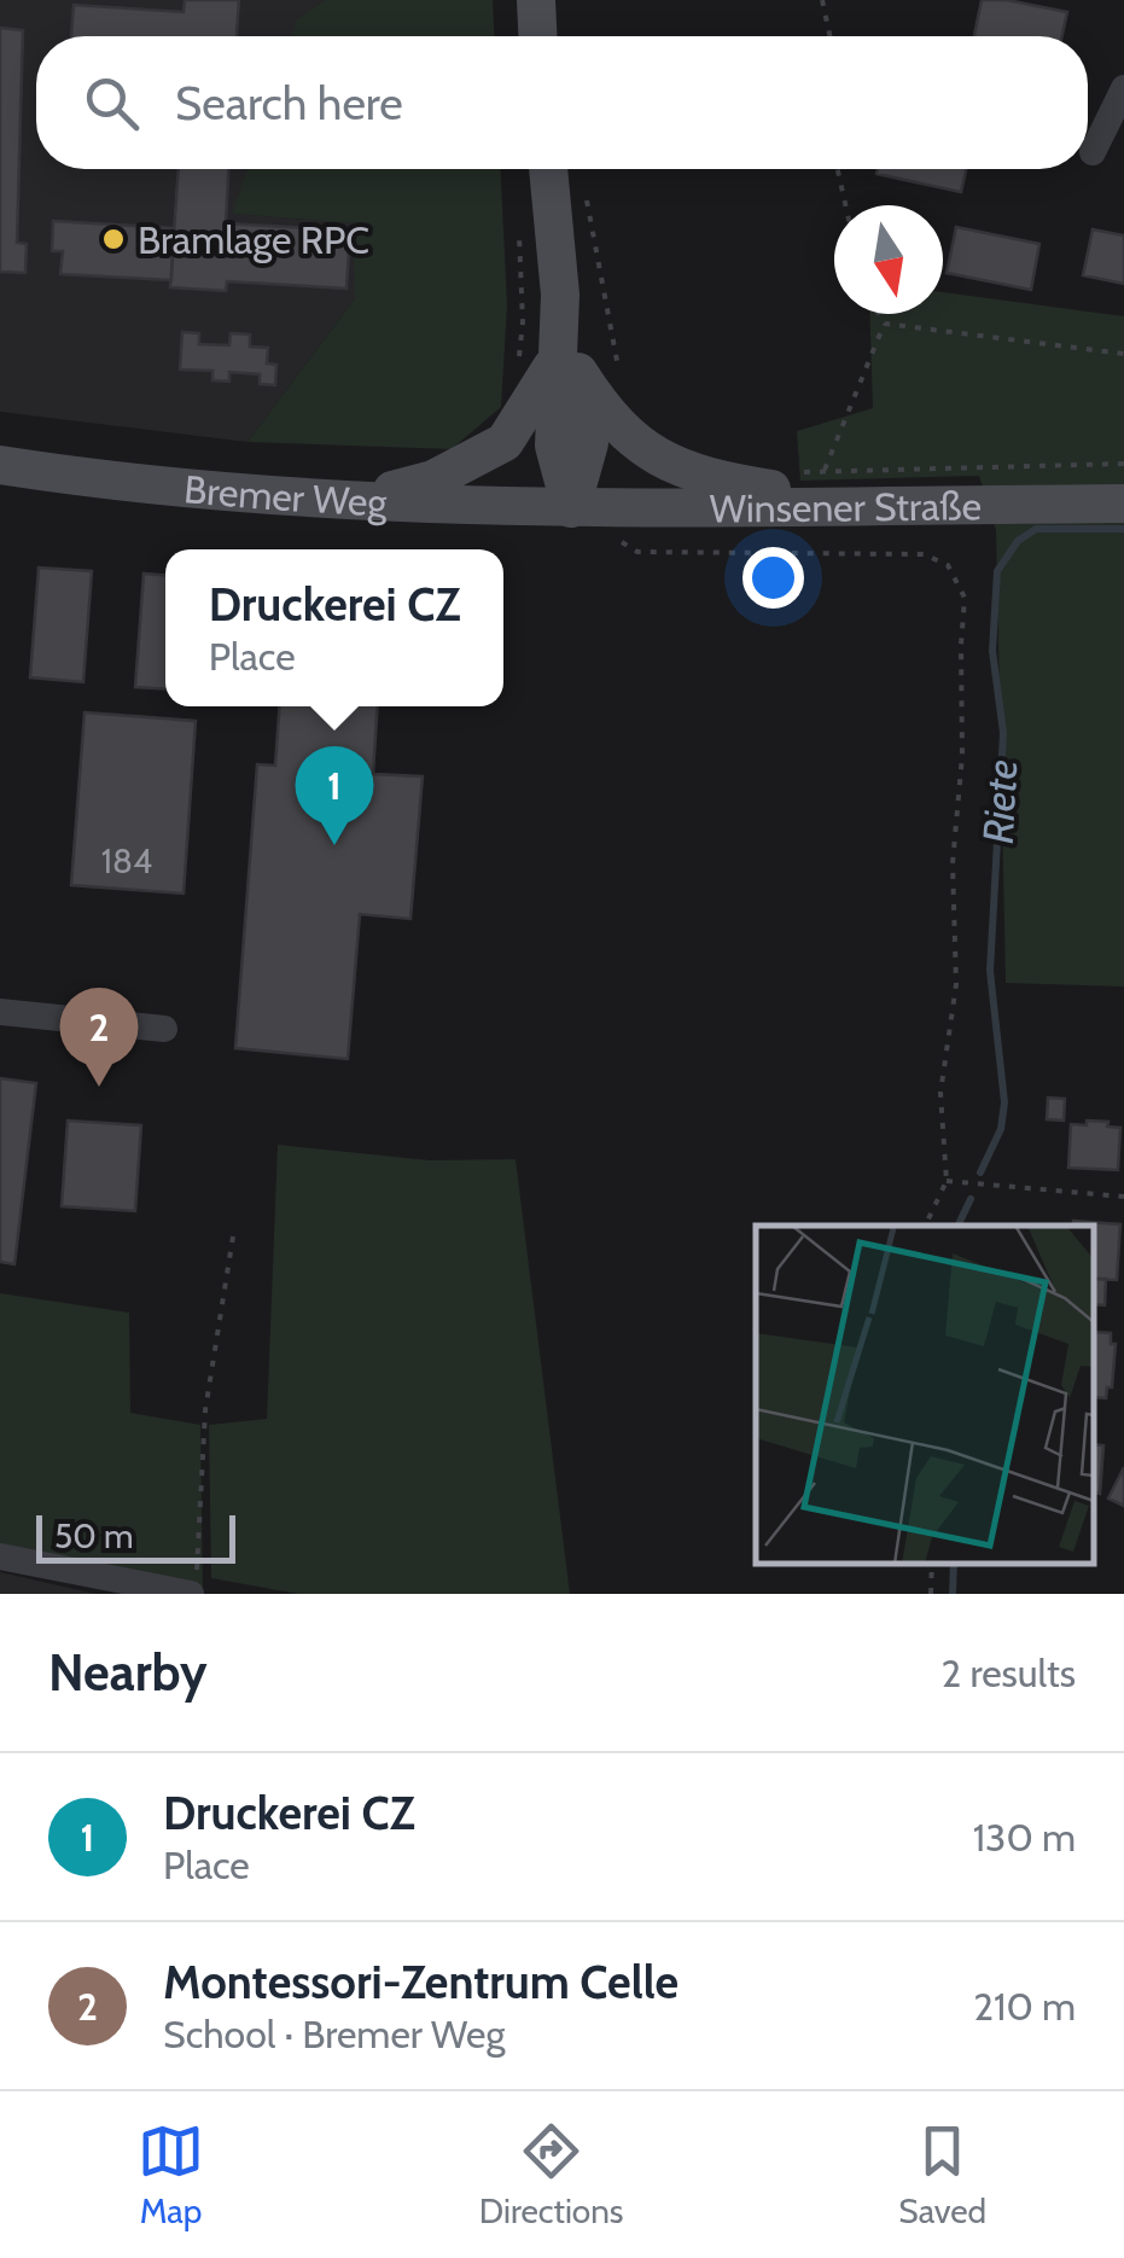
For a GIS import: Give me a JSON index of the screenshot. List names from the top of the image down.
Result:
{
  "streets": {
    "main road": ["Bremer Weg", "Winsener Straße"]
  },
  "crossings": [
    ["Bremer Weg", "Winsener Straße"]
  ],
  "water": ["Riete"],
  "places": ["Bramlage RPC"],
  "house_numbers": ["184"],
  "scale_bar": "50 m",
  "north": "bottom",
  "page": {
    "search": "Search here",
    "popup": ["Druckerei CZ", "Place"],
    "pins": ["1", "2"],
    "scale": "50 m",
    "heading": ["Nearby", "2 results"],
    "list": [
      {
        "mark": "1",
        "name": "Druckerei CZ",
        "note": "Place",
        "value": "130 m"
      },
      {
        "mark": "2",
        "name": "Montessori-Zentrum Celle",
        "note": "School · Bremer Weg",
        "value": "210 m"
      }
    ],
    "nav": ["Map", "Directions", "Saved"]
  }
}
